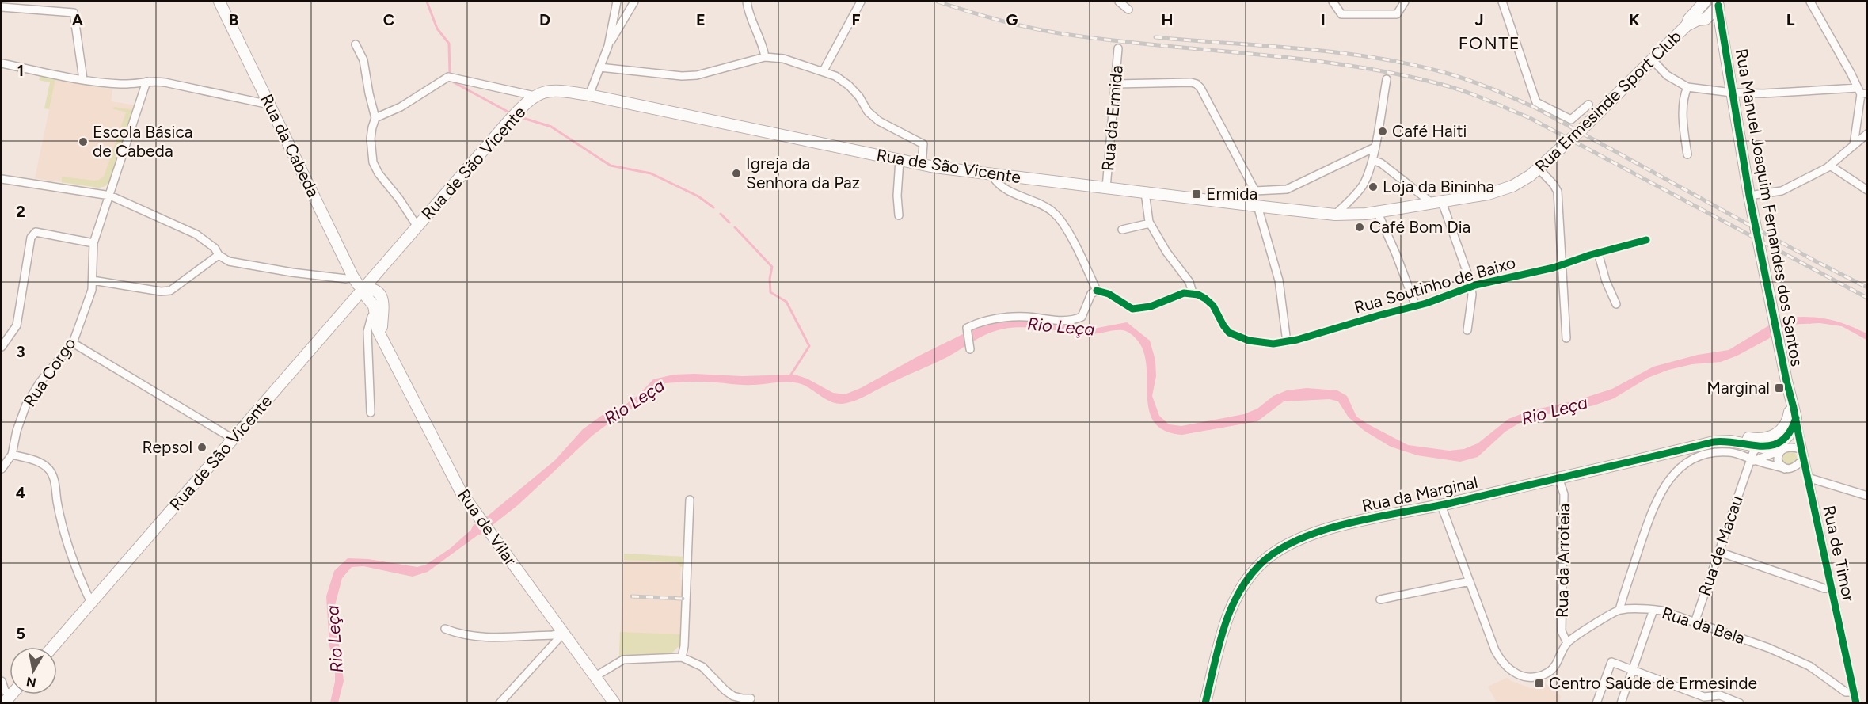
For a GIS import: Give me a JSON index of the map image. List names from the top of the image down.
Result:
{
  "streets": {
    "main road": [
      "Rua Ermesinde Sport Club",
      "Rua da Cabeda",
      "Rua de São Vicente",
      "Rua Manuel Joaquim Fernandes dos Santos",
      "Rua da Marginal",
      "Rua de Vilar"
    ],
    "street": [
      "Rua da Ermida",
      "Rua Soutinho de Baixo",
      "Rua Corgo",
      "Rua de Macau",
      "Rua de Timor",
      "Rua da Arroteia",
      "Rua da Bela"
    ]
  },
  "crossings": [
    ["Rua Ermesinde Sport Club", "Rua de São Vicente"],
    ["Rua Ermesinde Sport Club", "Rua Manuel Joaquim Fernandes dos Santos"],
    ["Rua da Ermida", "Rua de São Vicente"],
    ["Rua da Cabeda", "Rua de São Vicente"],
    ["Rua da Cabeda", "Rua de Vilar"],
    ["Rua de São Vicente", "Rua de Vilar"],
    ["Rua Manuel Joaquim Fernandes dos Santos", "Rua de Timor"],
    ["Rua da Marginal", "Rua da Arroteia"],
    ["Rua de Macau", "Rua da Bela"],
    ["Rua de Timor", "Rua da Bela"]
  ],
  "districts": ["FONTE"],
  "water": ["Rio Leça"],
  "places": {
    "other": [
      "Café Haiti",
      "Escola Básica de Cabeda",
      "Igreja da Senhora da Paz",
      "Loja da Bininha",
      "Café Bom Dia",
      "Repsol"
    ],
    "transit": ["Ermida", "Marginal", "Centro Saúde de Ermesinde"]
  },
  "north": "bottom",
  "grid": {
    "columns": [
      "A",
      "B",
      "C",
      "D",
      "E",
      "F",
      "G",
      "H",
      "I",
      "J",
      "K",
      "L"
    ],
    "rows": [
      "1",
      "2",
      "3",
      "4",
      "5"
    ]
  }
}
